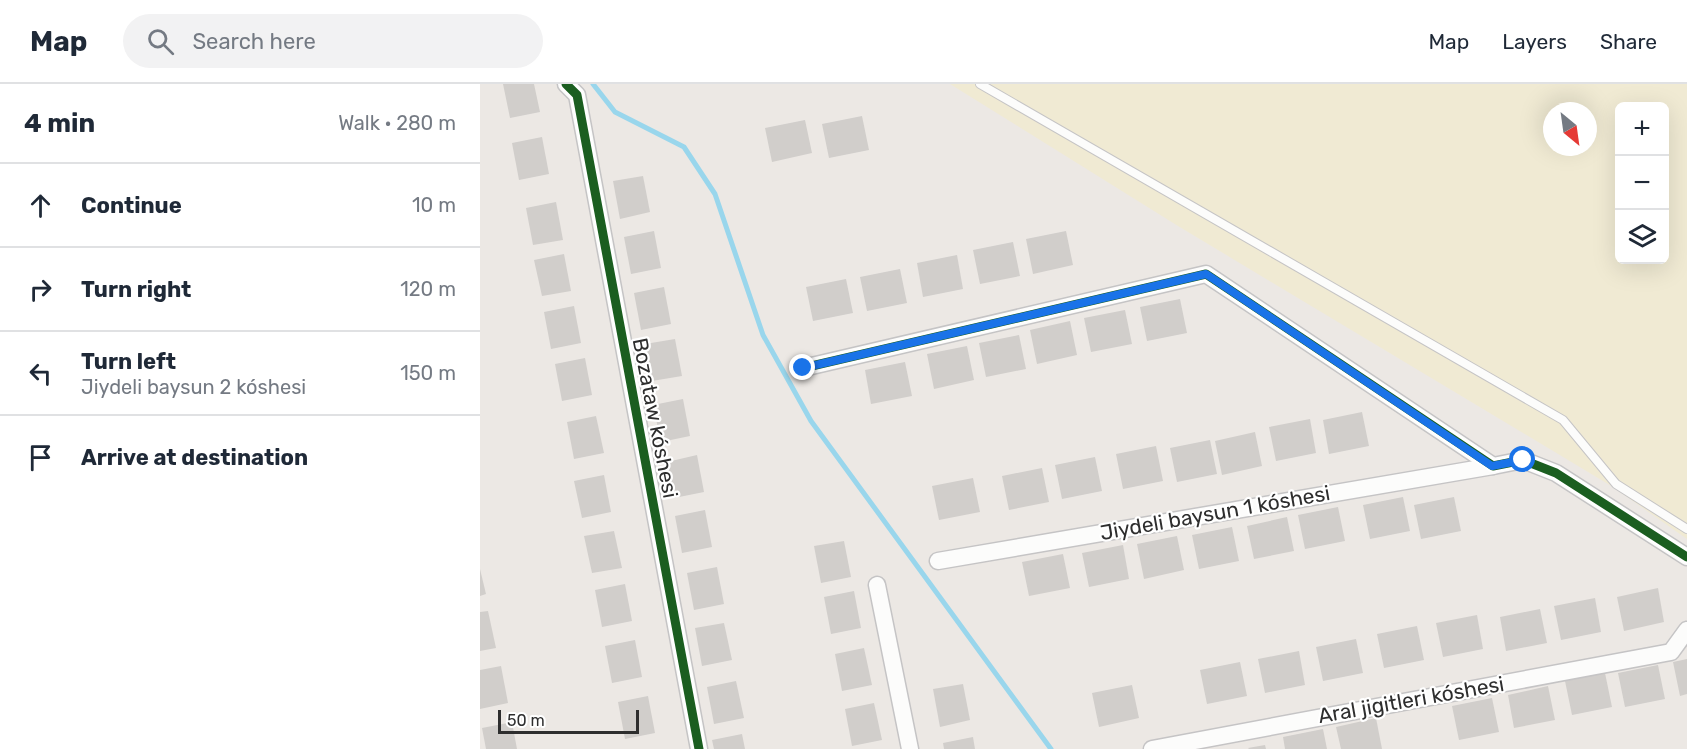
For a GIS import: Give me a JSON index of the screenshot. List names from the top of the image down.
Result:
{
  "streets": {
    "street": ["Bozataw kóshesi", "Jiydeli baysun 1 kóshesi", "Aral jigitleri kóshesi"]
  },
  "scale_bar": "50 m",
  "north": "bottom right",
  "page": {
    "header": "Map",
    "search": "Search here",
    "nav": ["Map", "Layers", "Share"],
    "heading": ["4 min", "Walk · 280 m"],
    "map_buttons": ["+", "−"],
    "list": [
      ["Continue", "10 m"],
      ["Turn right", "120 m"],
      ["Turn left", "Jiydeli baysun 2 kóshesi", "150 m"],
      "Arrive at destination"
    ],
    "scale": "50 m"
  }
}
